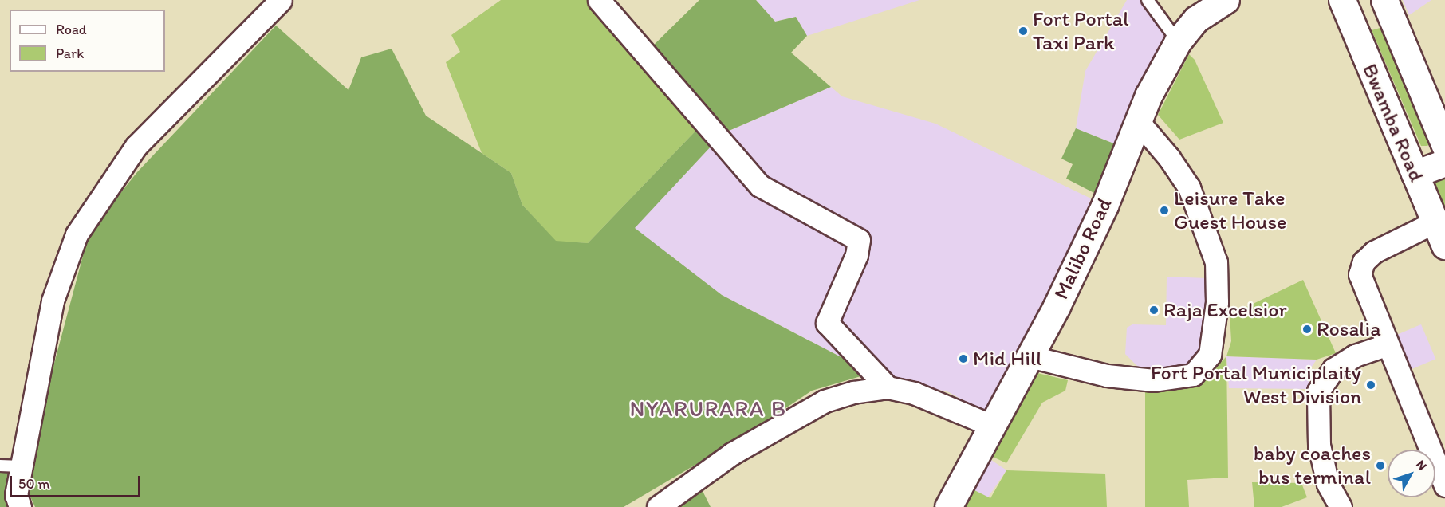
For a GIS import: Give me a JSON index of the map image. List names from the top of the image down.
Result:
{
  "streets": {
    "street": ["Bwamba Road", "Malibo Road"]
  },
  "districts": ["NYARURARA B"],
  "places": [
    "Fort Portal Taxi Park",
    "Leisure Take Guest House",
    "Raja Excelsior",
    "Rosalia",
    "Mid Hill",
    "Fort Portal Municiplaity West Division",
    "baby coaches bus terminal"
  ],
  "legend": ["Road", "Park"],
  "scale_bar": "50 m",
  "north": "top right"
}
